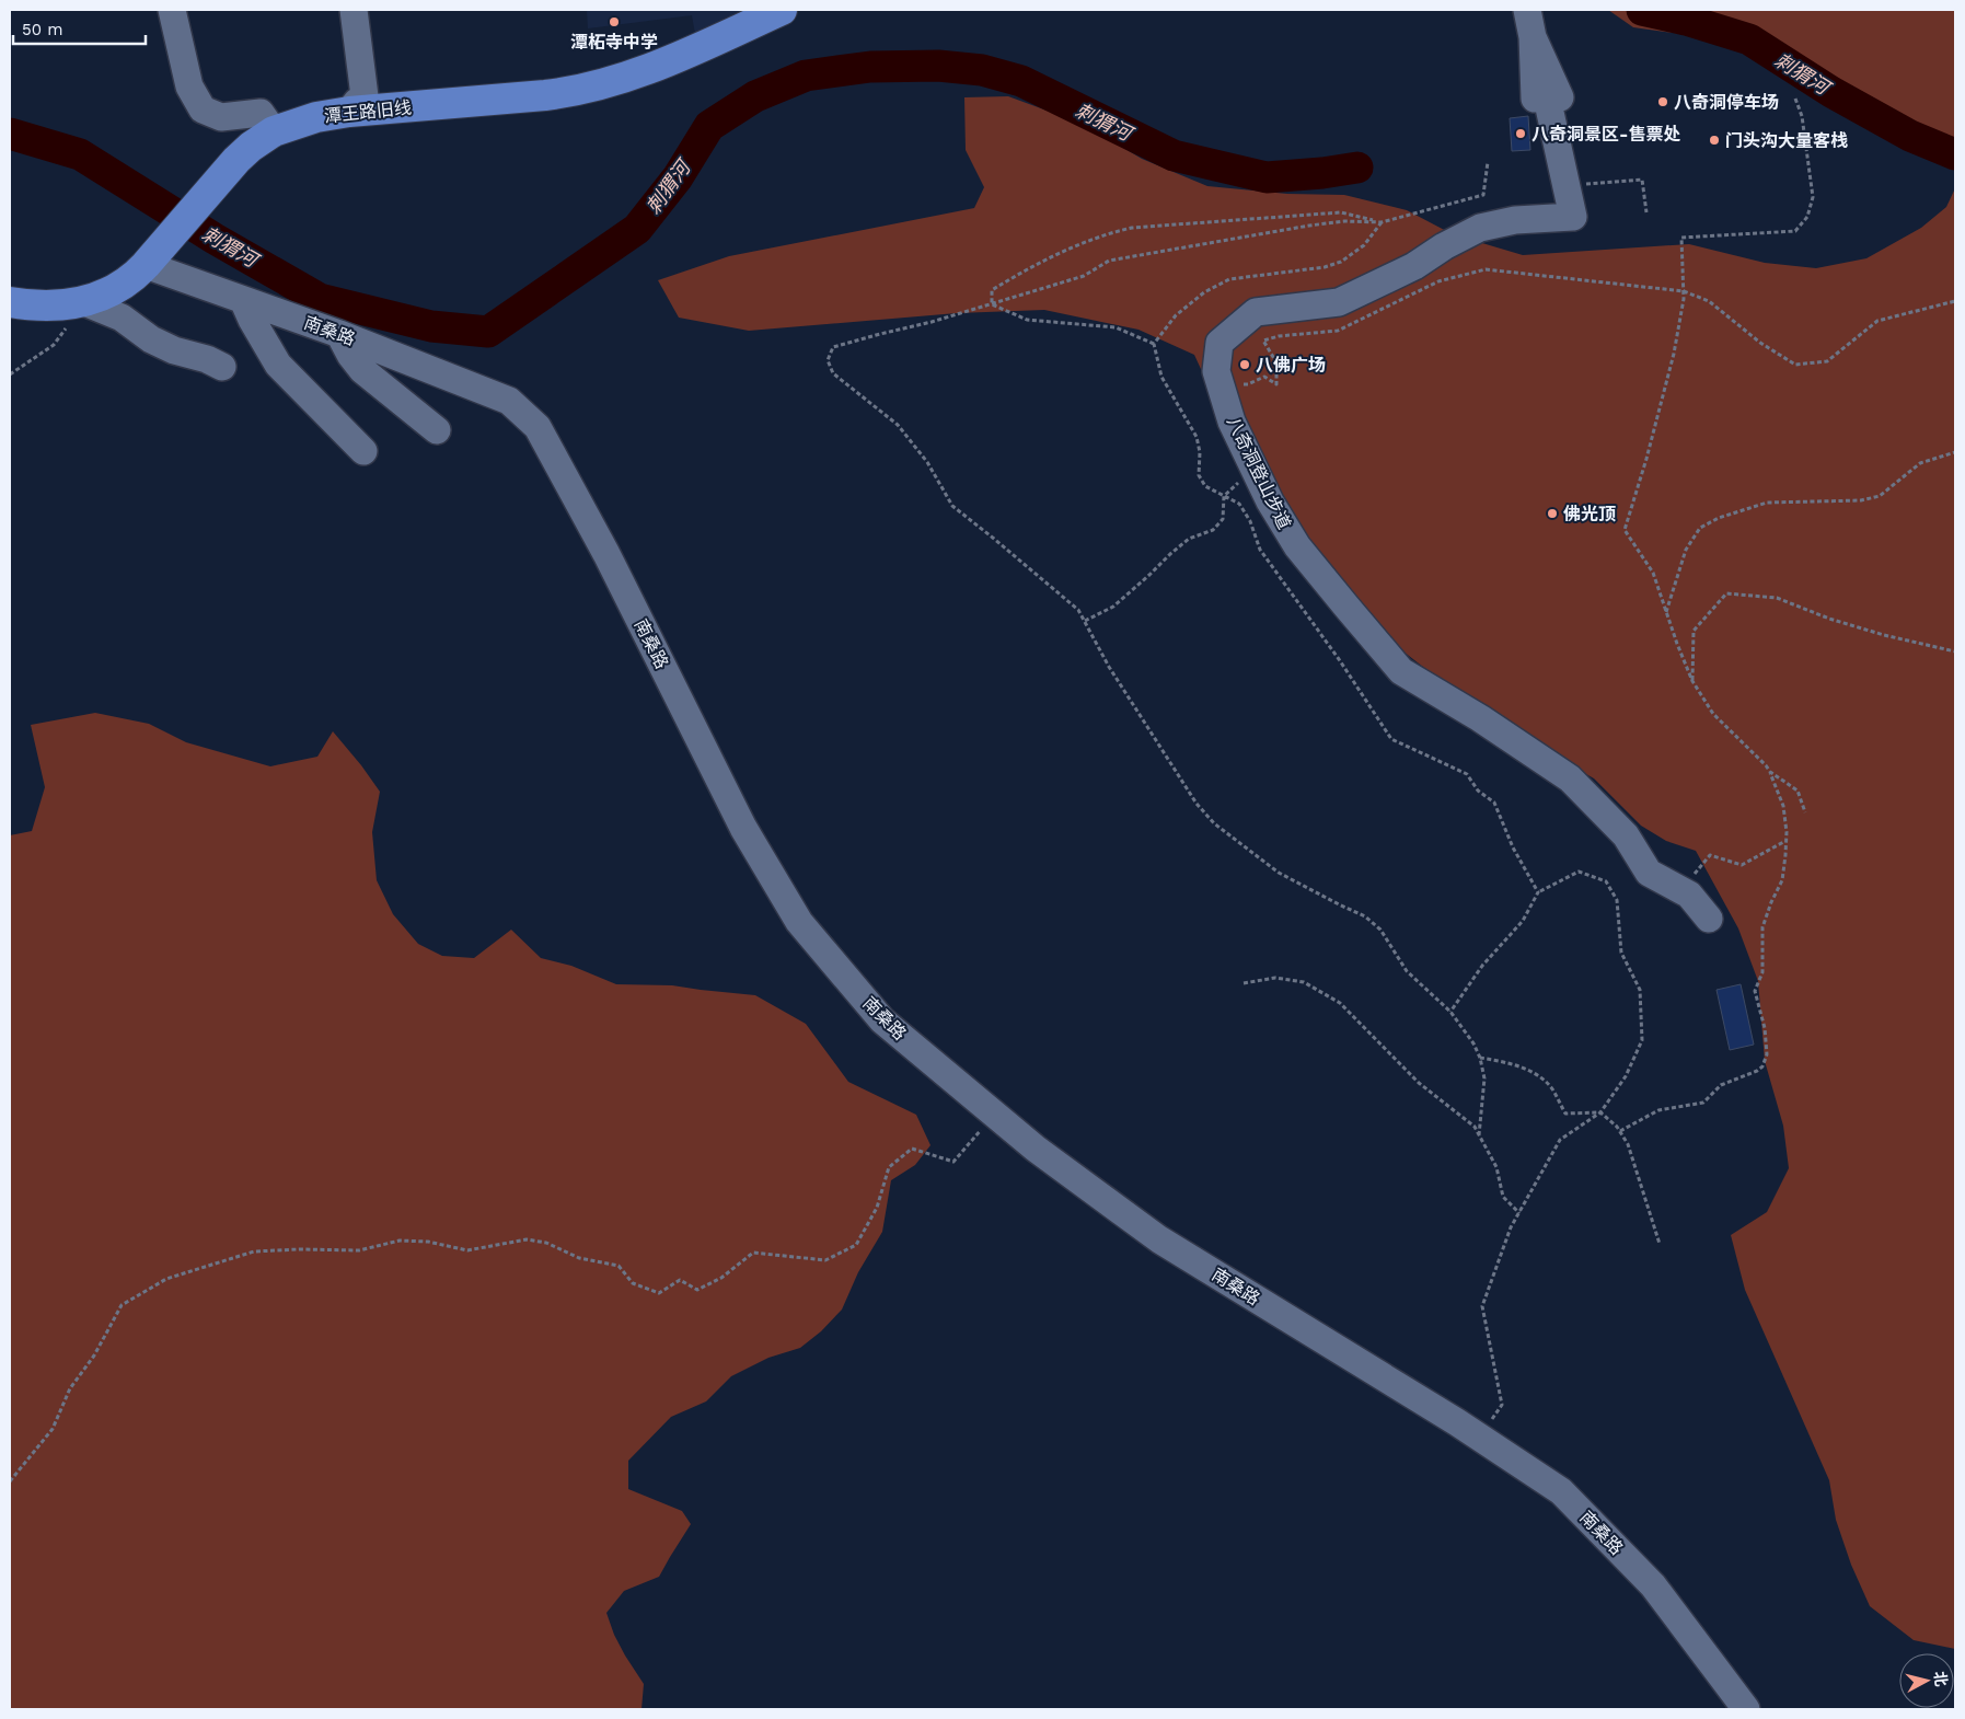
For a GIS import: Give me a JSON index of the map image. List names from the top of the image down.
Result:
{
  "streets": {
    "main road": ["潭王路旧线"],
    "street": ["南桑路", "八奇洞登山步道"]
  },
  "crossings": [
    ["潭王路旧线", "南桑路"]
  ],
  "water": ["刺猬河"],
  "places": [
    "潭柘寺中学",
    "八奇洞停车场",
    "八奇洞景区-售票处",
    "门头沟大量客栈",
    "八佛广场",
    "佛光顶"
  ],
  "scale_bar": "50 m",
  "north": "right"
}
